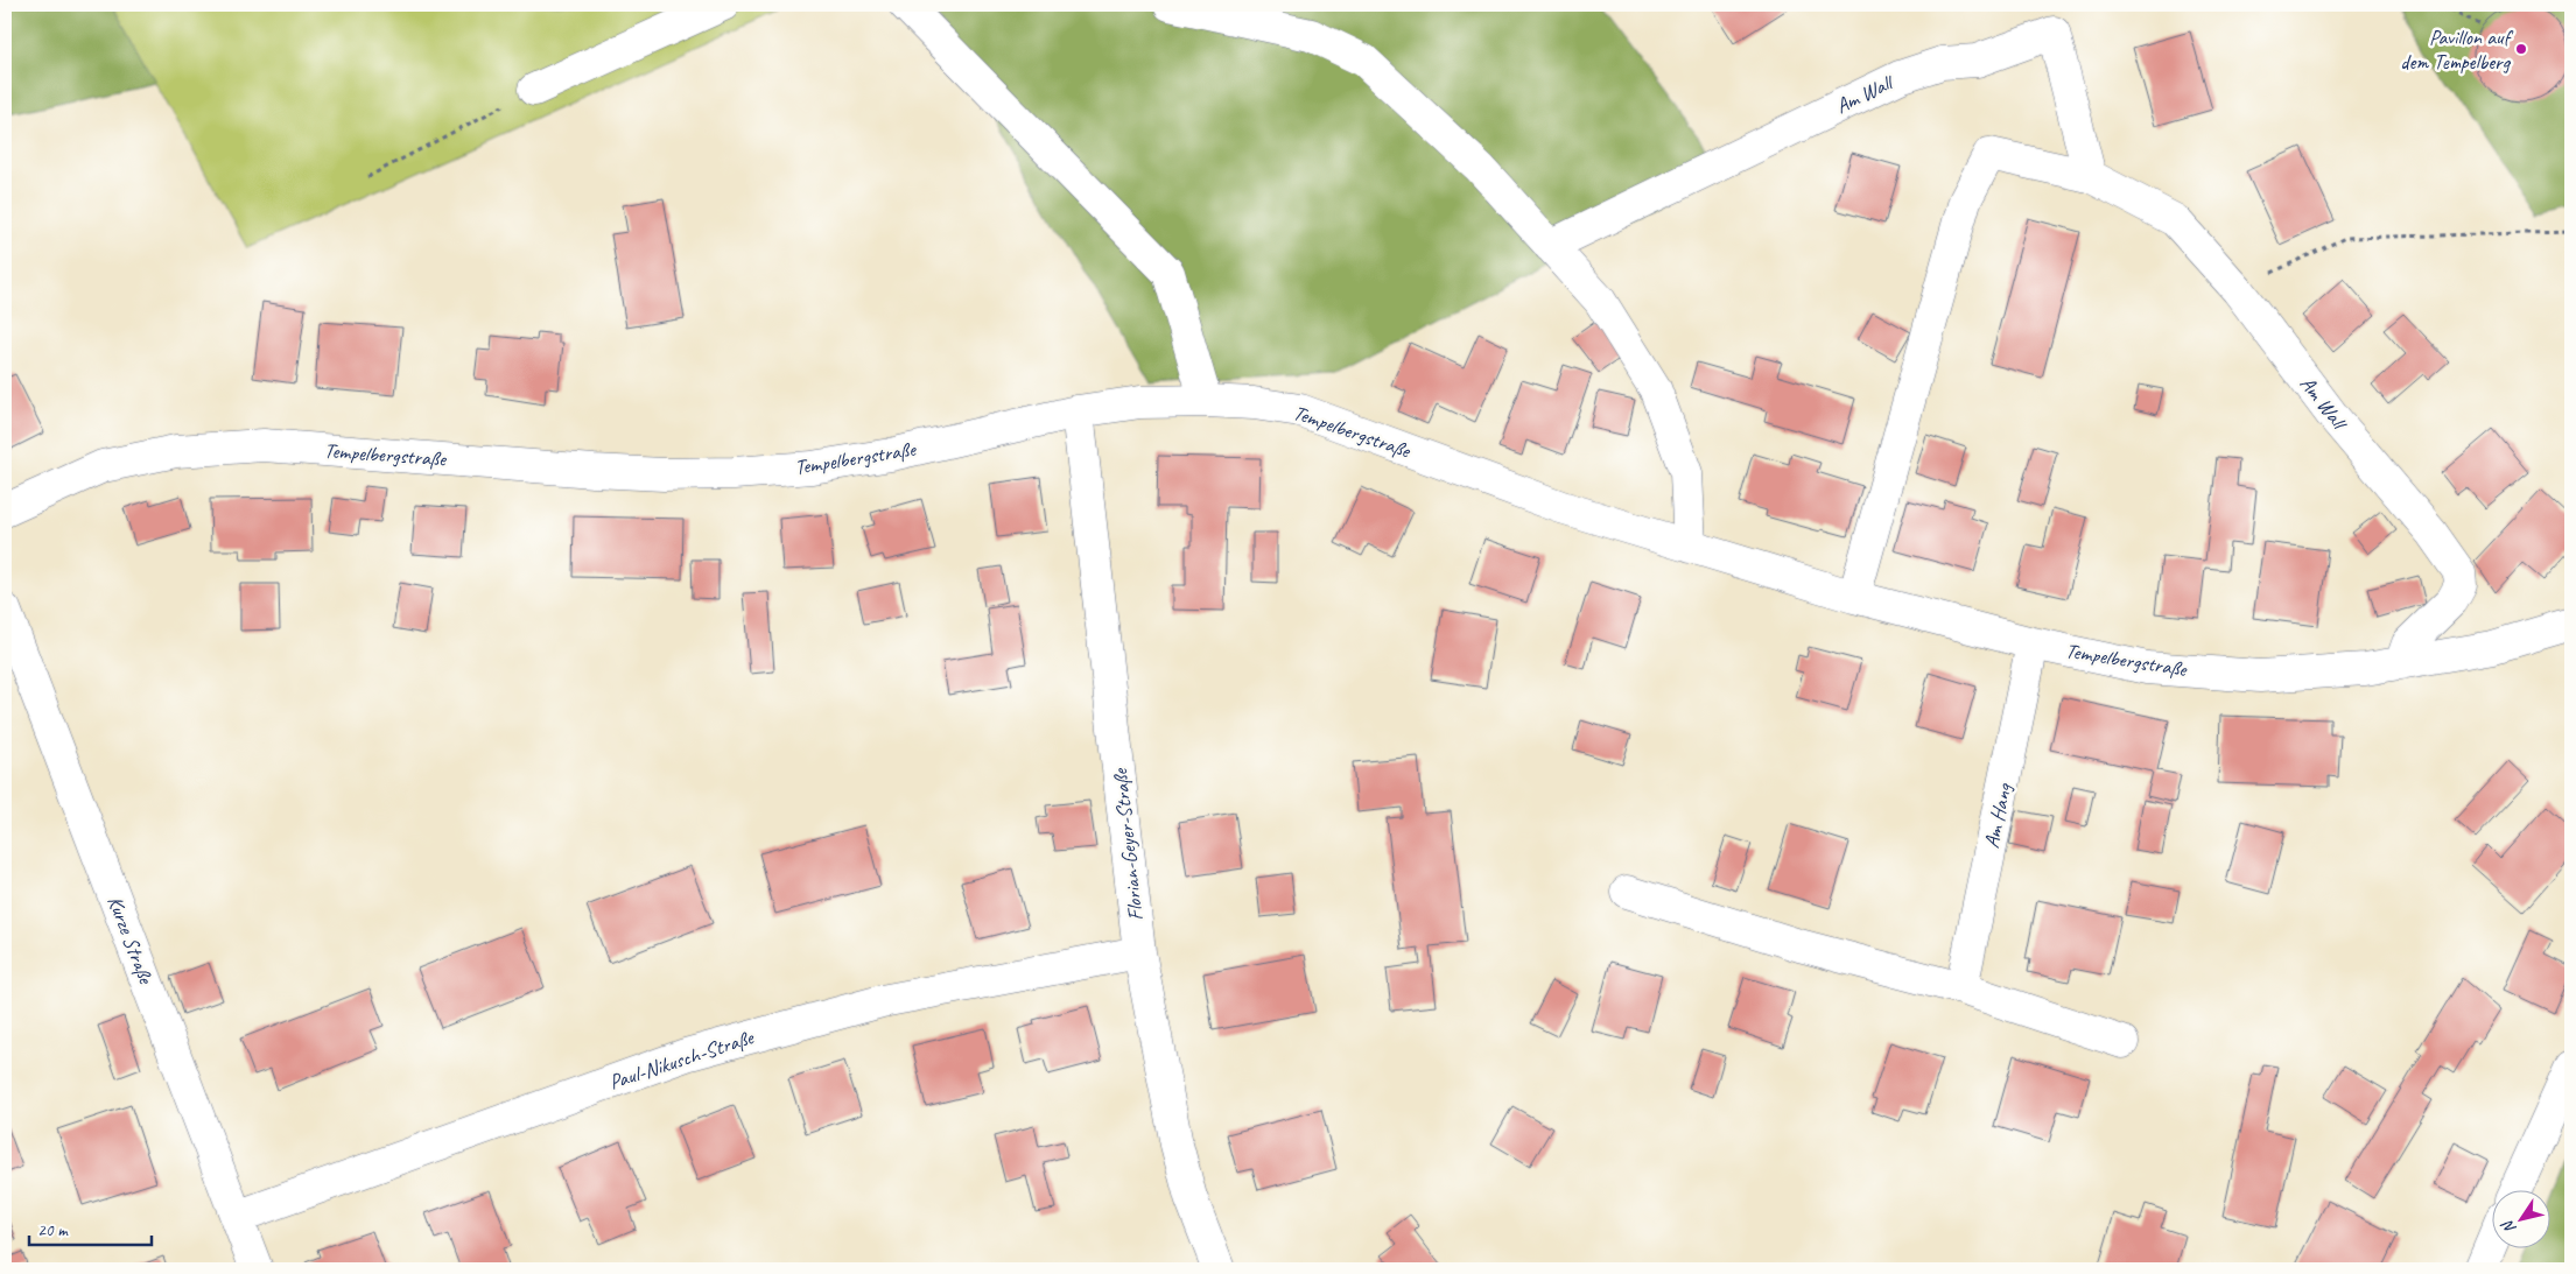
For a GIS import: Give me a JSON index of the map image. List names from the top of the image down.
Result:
{
  "streets": {
    "street": [
      "Am Wall",
      "Tempelbergstraße",
      "Am Hang",
      "Florian-Geyer-Straße",
      "Kurze Straße",
      "Paul-Nikusch-Straße"
    ]
  },
  "crossings": [
    ["Am Wall", "Tempelbergstraße"],
    ["Tempelbergstraße", "Am Hang"],
    ["Tempelbergstraße", "Florian-Geyer-Straße"],
    ["Florian-Geyer-Straße", "Paul-Nikusch-Straße"],
    ["Kurze Straße", "Paul-Nikusch-Straße"]
  ],
  "places": ["Pavillon auf dem Tempelberg"],
  "scale_bar": "20 m",
  "north": "bottom left"
}
